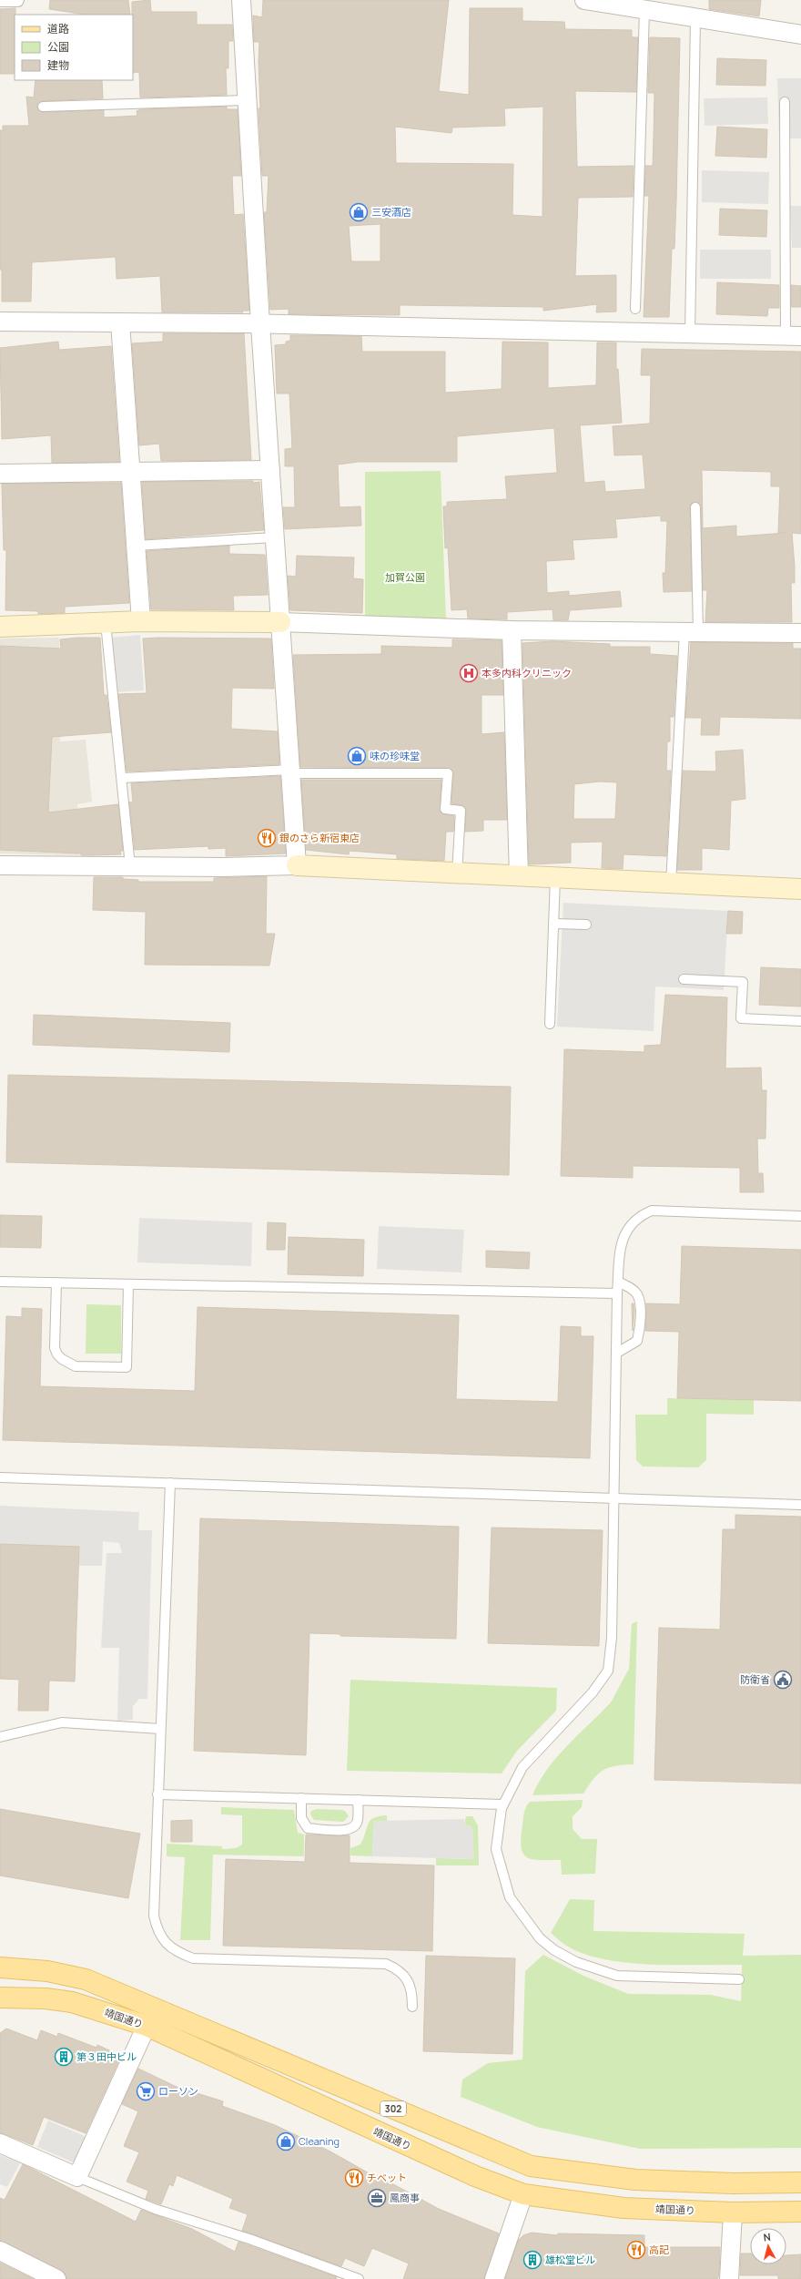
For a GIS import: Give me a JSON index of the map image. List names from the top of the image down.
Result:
{
  "streets": {
    "main road": ["靖国通り", "302"]
  },
  "parks": ["加賀公園"],
  "places": {
    "shop": ["三安酒店", "味の珍味堂", "Cleaning"],
    "hospital": ["本多内科クリニック"],
    "restaurant": ["銀のさら新宿東店", "チベット", "高記"],
    "public building": ["防衛省"],
    "building": ["第３田中ビル", "雄松堂ビル"],
    "supermarket": ["ローソン"],
    "office": ["鳳商事"]
  },
  "legend": ["道路", "公園", "建物"],
  "north": "top"
}
